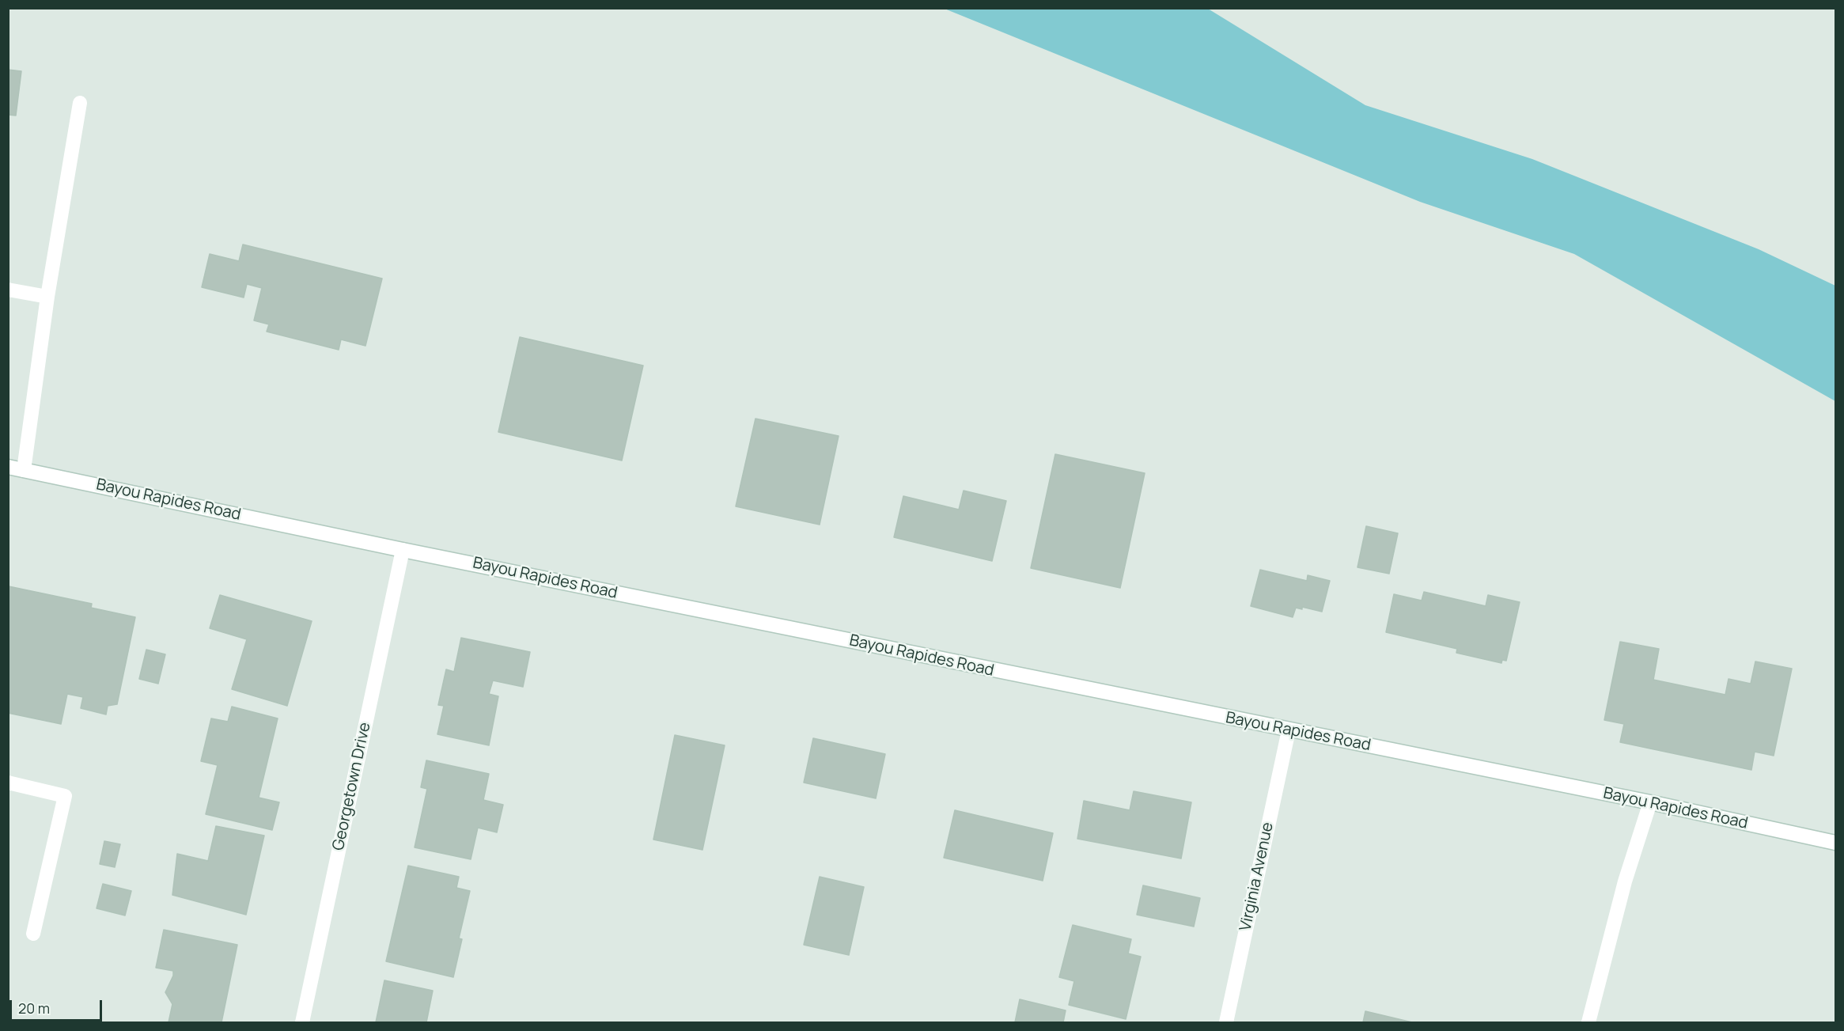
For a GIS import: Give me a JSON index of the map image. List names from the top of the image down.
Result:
{
  "streets": {
    "main road": ["Bayou Rapides Road", "Georgetown Drive", "Virginia Avenue"]
  },
  "crossings": [
    ["Bayou Rapides Road", "Georgetown Drive"],
    ["Bayou Rapides Road", "Virginia Avenue"]
  ],
  "scale_bar": "20 m"
}
